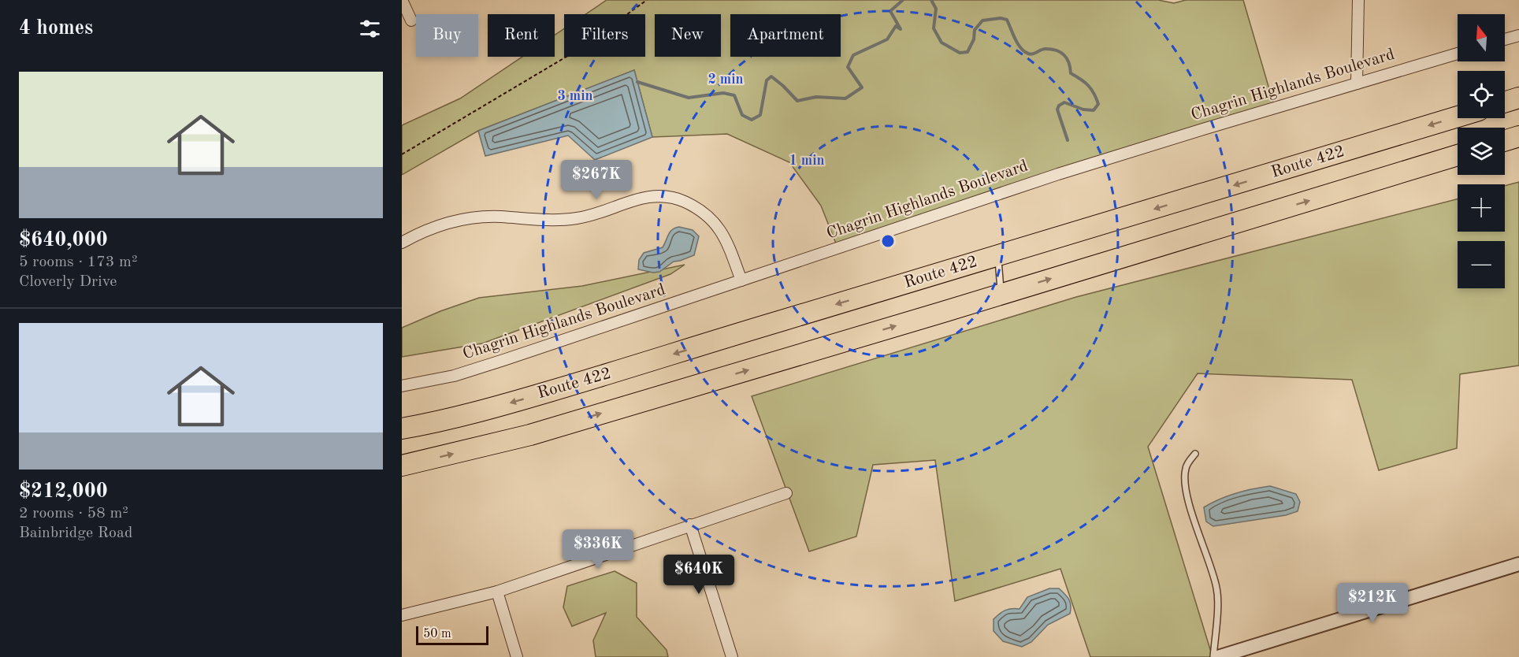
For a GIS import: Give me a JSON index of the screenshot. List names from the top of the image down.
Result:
{
  "streets": {
    "highway": ["Route 422"],
    "street": ["Chagrin Highlands Boulevard"]
  },
  "scale_bar": "50 m",
  "north": "top",
  "page": {
    "heading": "4 homes",
    "map_buttons": ["+", "−"],
    "chip": [
      "Buy",
      "Rent",
      "Filters",
      "New",
      "Apartment"
    ],
    "list": [
      {
        "name": "$640,000",
        "note": "5 rooms · 173 m² · Cloverly Drive"
      },
      {
        "name": "$212,000",
        "note": "2 rooms · 58 m² · Bainbridge Road"
      }
    ],
    "price": [
      "$267K",
      "$336K",
      "$640K",
      "$212K"
    ],
    "scale": "50 m"
  },
  "rings": ["2 min", "3 min", "1 min"]
}
